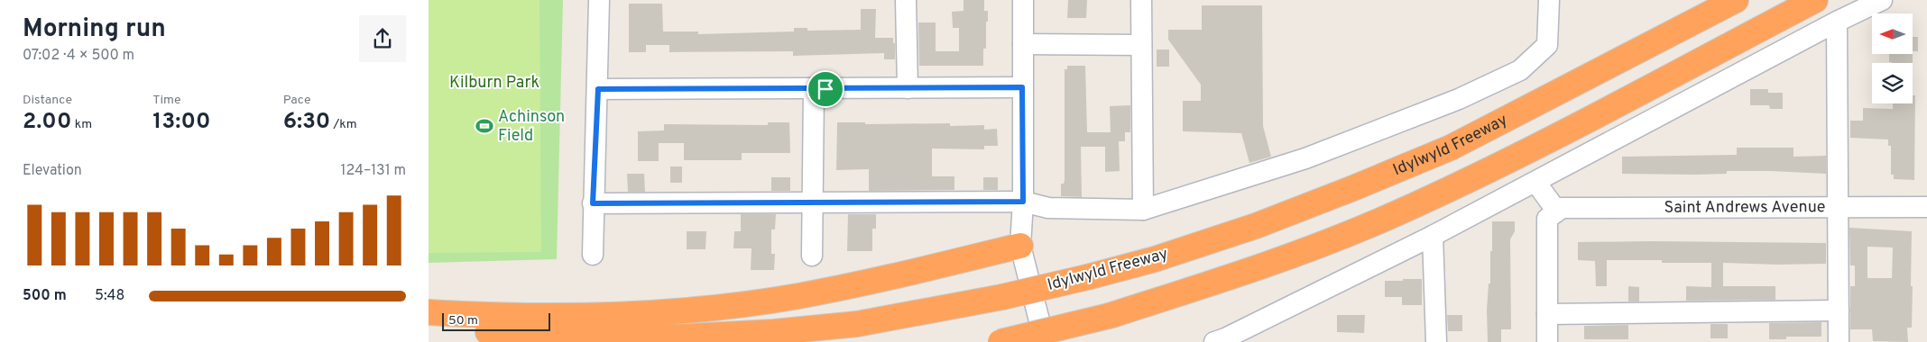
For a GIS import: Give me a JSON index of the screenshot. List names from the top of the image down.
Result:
{
  "streets": {
    "highway": ["Idylwyld Freeway"],
    "street": ["Saint Andrews Avenue"]
  },
  "parks": ["Kilburn Park"],
  "places": {
    "sports": ["Achinson Field"]
  },
  "scale_bar": "50 m",
  "north": "left",
  "page": {
    "heading": ["Morning run", "07:02 · 4 × 500 m"],
    "stats": [
      ["Distance", "2.00 km"],
      ["Time", "13:00"],
      ["Pace", "6:30 /km"]
    ],
    "chart": ["Elevation", "124–131 m"],
    "list": [
      {
        "name": "500 m",
        "note": "5:48"
      }
    ],
    "scale": "50 m"
  }
}
